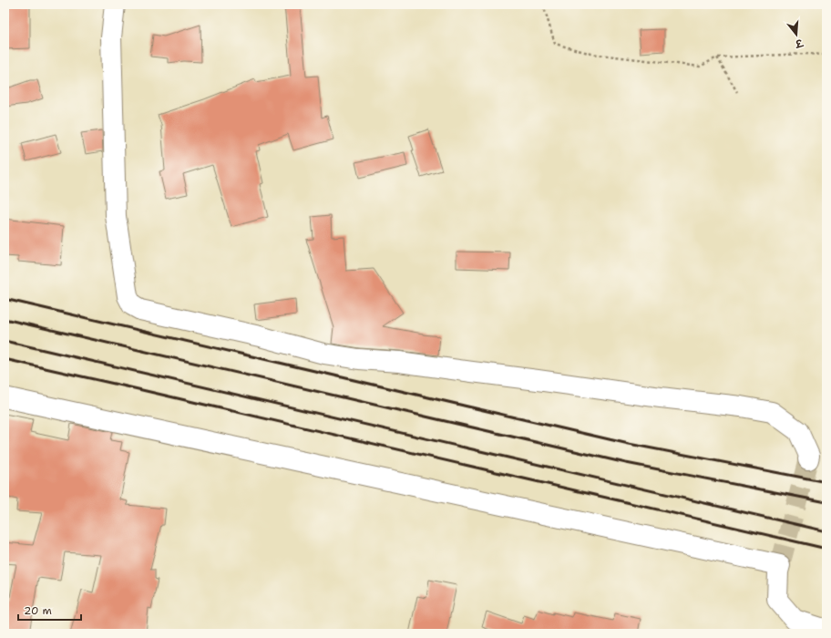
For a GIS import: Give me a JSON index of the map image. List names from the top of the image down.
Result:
{
  "scale_bar": "20 m",
  "north": "bottom"
}
